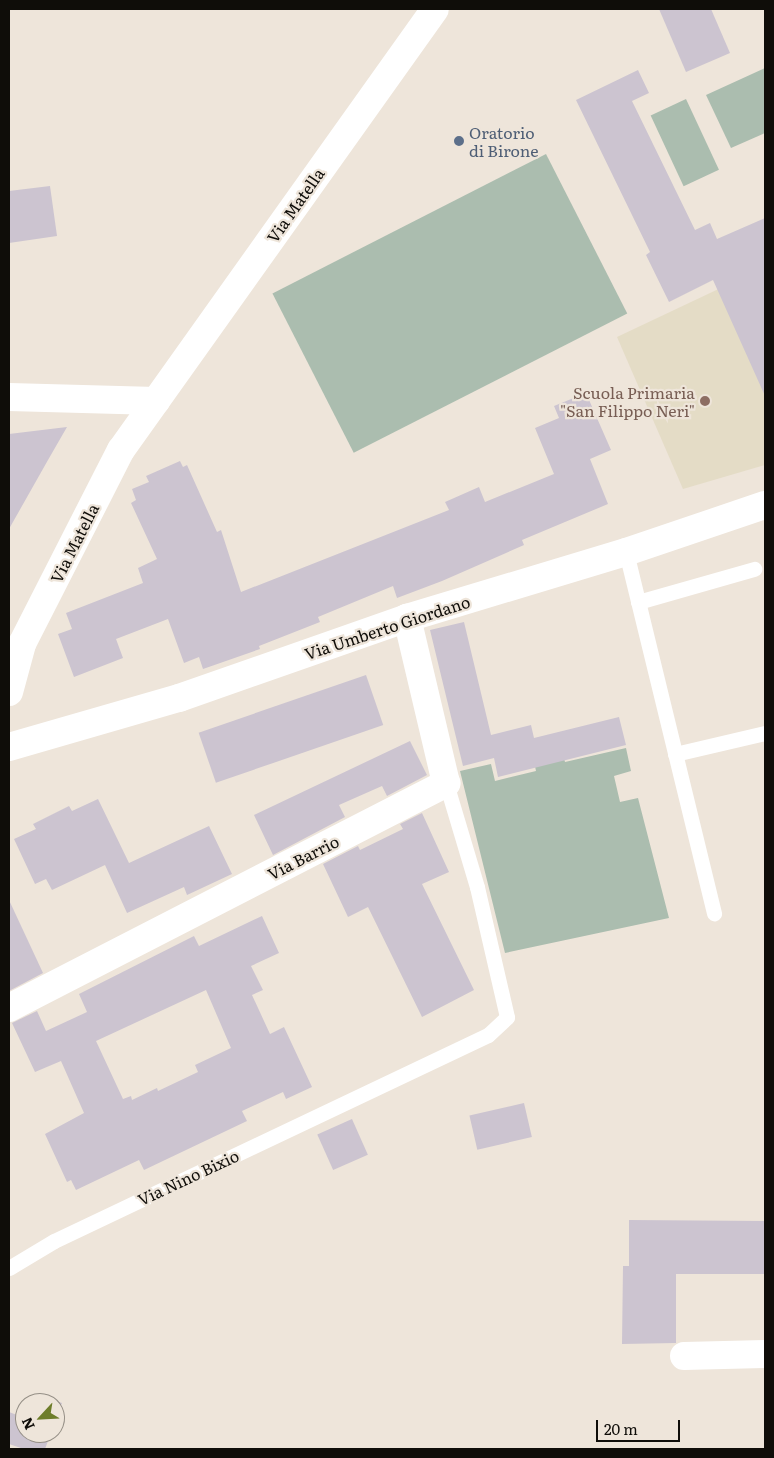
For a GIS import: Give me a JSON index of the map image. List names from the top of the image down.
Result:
{
  "streets": {
    "street": ["Via Matella", "Via Umberto Giordano", "Via Barrio"],
    "lane": ["Via Nino Bixio"]
  },
  "crossings": [
    ["Via Barrio", "Via Nino Bixio"]
  ],
  "places": ["Oratorio di Birone", "Scuola Primaria \"San Filippo Neri\""],
  "scale_bar": "20 m",
  "north": "bottom left"
}
